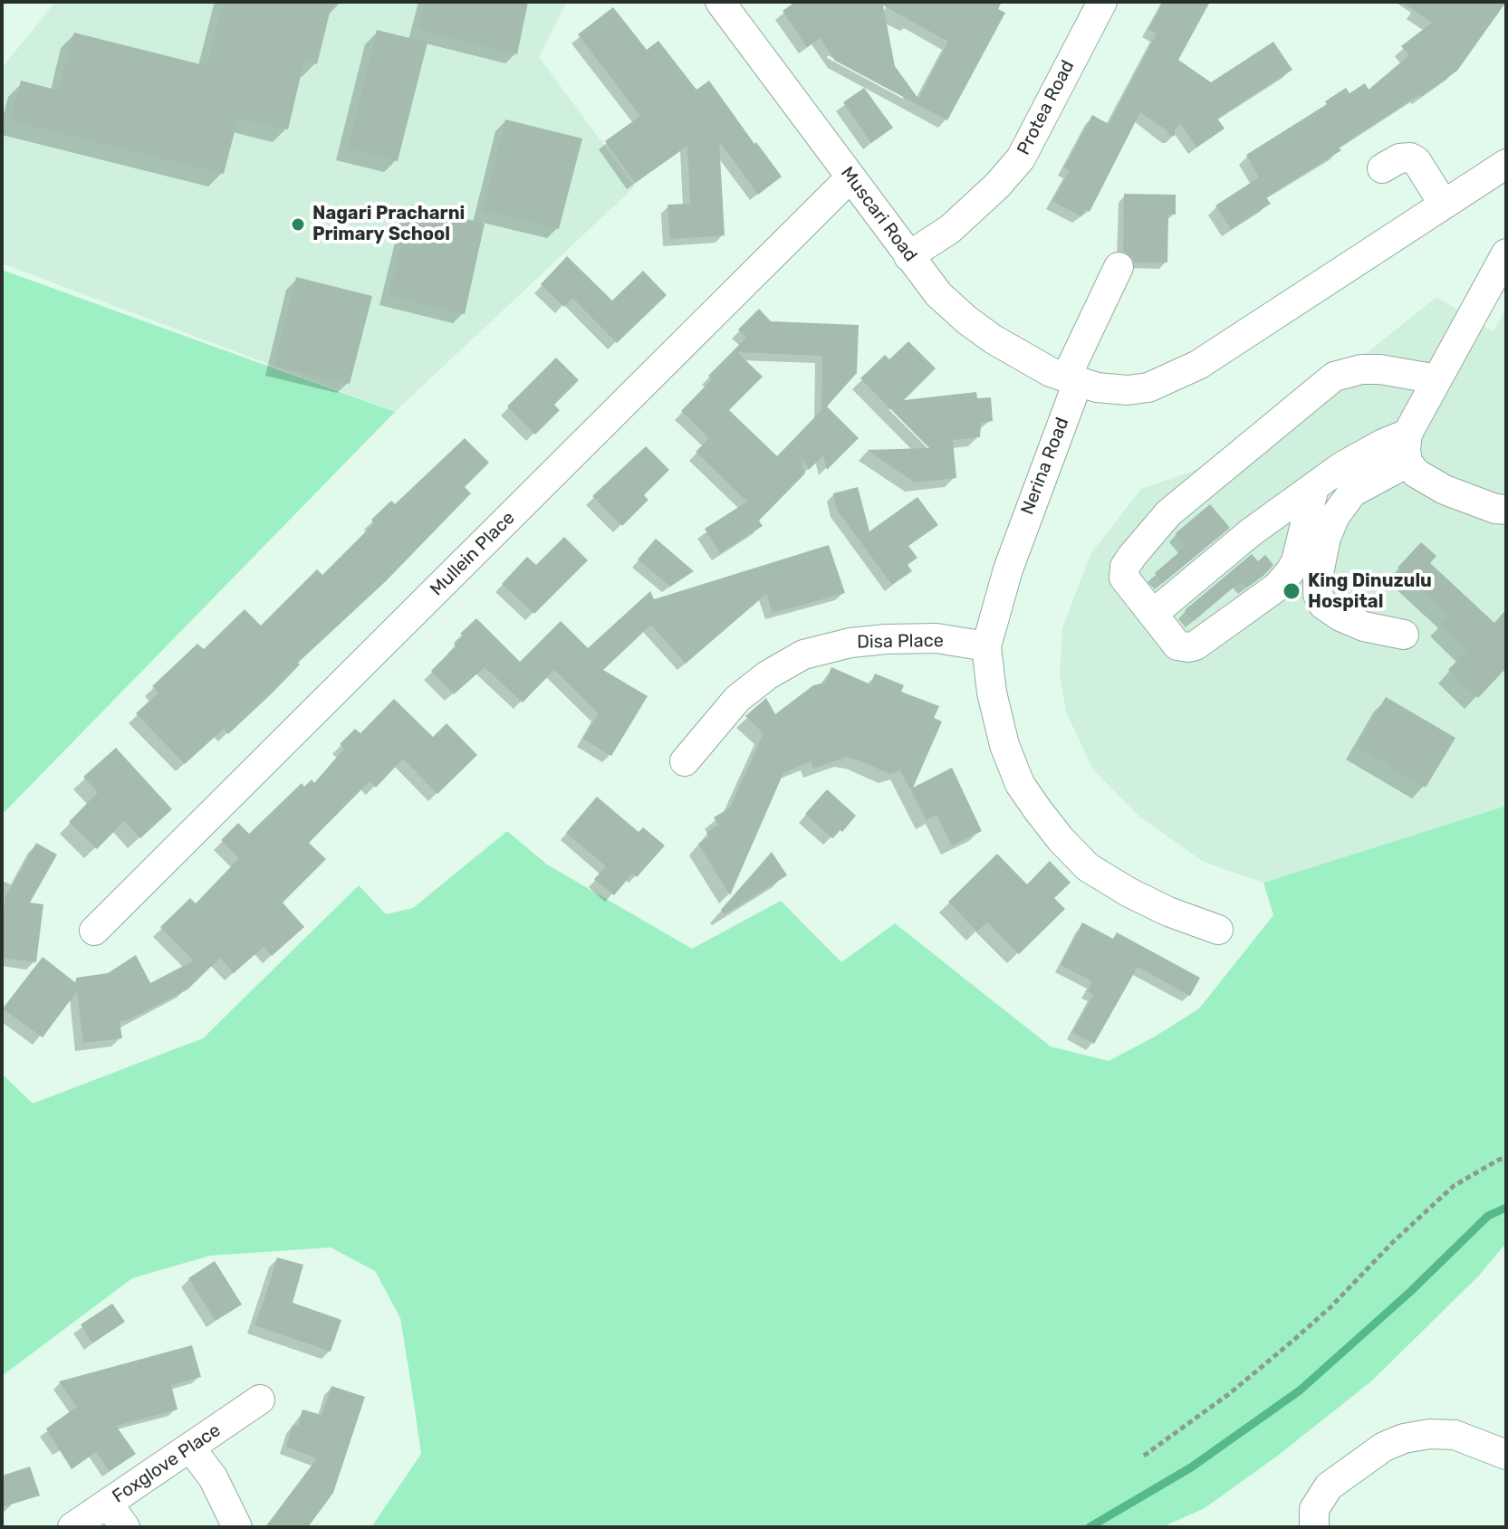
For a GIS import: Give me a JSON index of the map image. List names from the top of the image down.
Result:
{
  "streets": {
    "street": [
      "Protea Road",
      "Muscari Road",
      "Nerina Road",
      "Mullein Place",
      "Disa Place",
      "Foxglove Place"
    ]
  },
  "crossings": [
    ["Protea Road", "Muscari Road"],
    ["Muscari Road", "Nerina Road"],
    ["Muscari Road", "Mullein Place"],
    ["Nerina Road", "Disa Place"]
  ],
  "places": ["Nagari Pracharni Primary School", "King Dinuzulu Hospital"]
}
